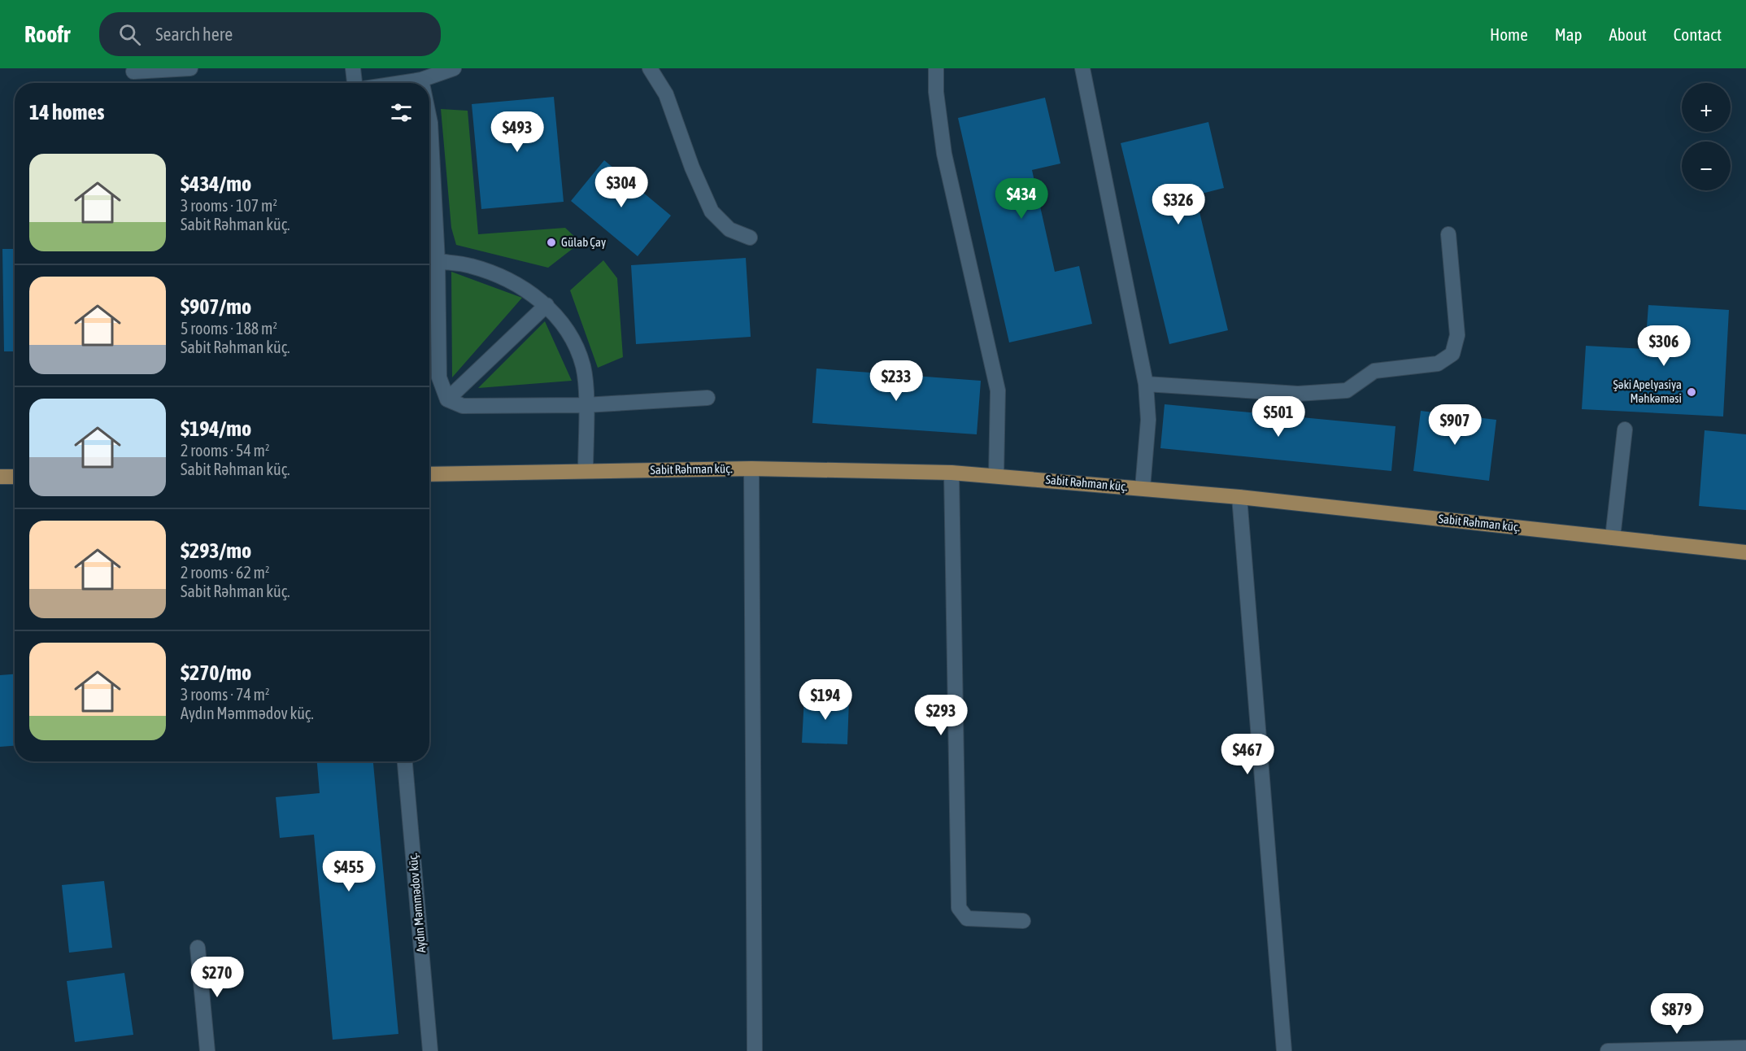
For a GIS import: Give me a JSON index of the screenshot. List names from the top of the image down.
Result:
{
  "streets": {
    "main road": ["Sabit Rəhman küç."],
    "street": ["Aydın Məmmədov küç."]
  },
  "places": ["Gülab Çay", "Şəki Apelyasiya Məhkəməsi"],
  "page": {
    "header": "Roofr",
    "search": "Search here",
    "nav": [
      "Home",
      "Map",
      "About",
      "Contact"
    ],
    "map_buttons": ["+", "−"],
    "heading": "14 homes",
    "price": [
      "$493",
      "$304",
      "$434",
      "$326",
      "$306",
      "$233",
      "$501",
      "$907",
      "$194",
      "$293",
      "$467",
      "$455",
      "$270",
      "$879"
    ],
    "list": [
      {
        "name": "$434/mo",
        "note": "3 rooms · 107 m² · Sabit Rəhman küç."
      },
      {
        "name": "$907/mo",
        "note": "5 rooms · 188 m² · Sabit Rəhman küç."
      },
      {
        "name": "$194/mo",
        "note": "2 rooms · 54 m² · Sabit Rəhman küç."
      },
      {
        "name": "$293/mo",
        "note": "2 rooms · 62 m² · Sabit Rəhman küç."
      },
      {
        "name": "$270/mo",
        "note": "3 rooms · 74 m² · Aydın Məmmədov küç."
      }
    ]
  }
}
